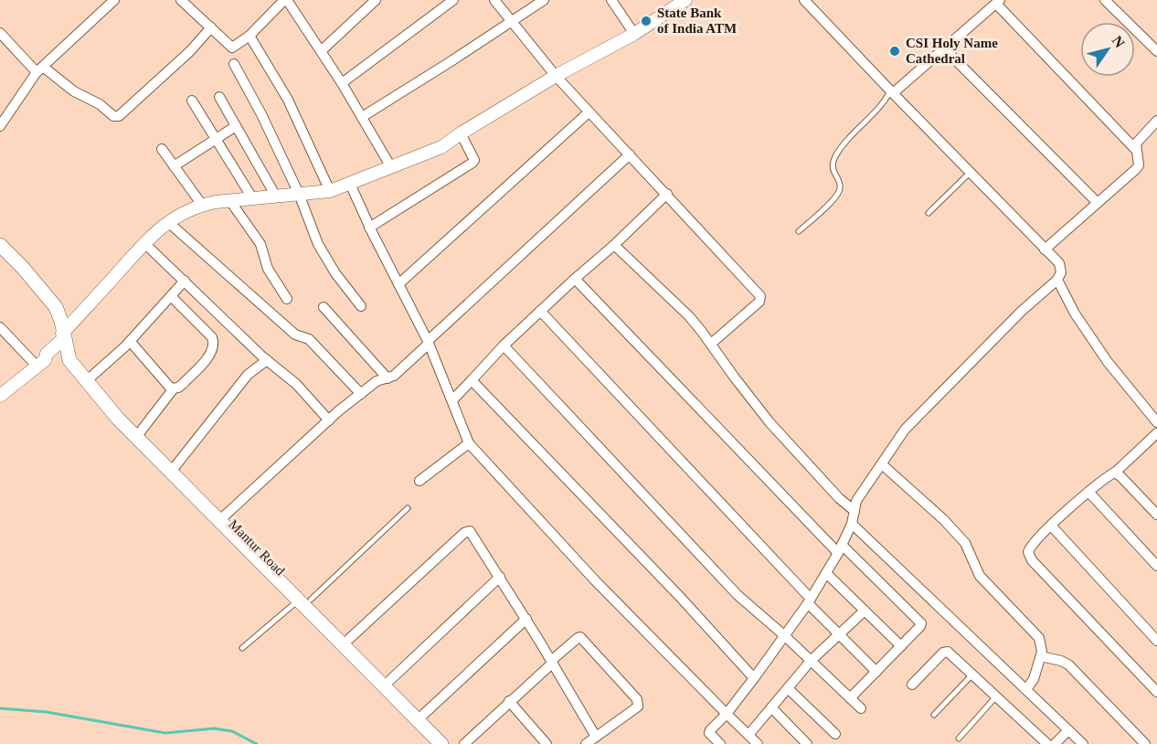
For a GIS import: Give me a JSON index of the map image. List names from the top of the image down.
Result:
{
  "streets": {
    "main road": ["Mantur Road"]
  },
  "places": ["State Bank of India ATM", "CSI Holy Name Cathedral"],
  "north": "top right"
}
